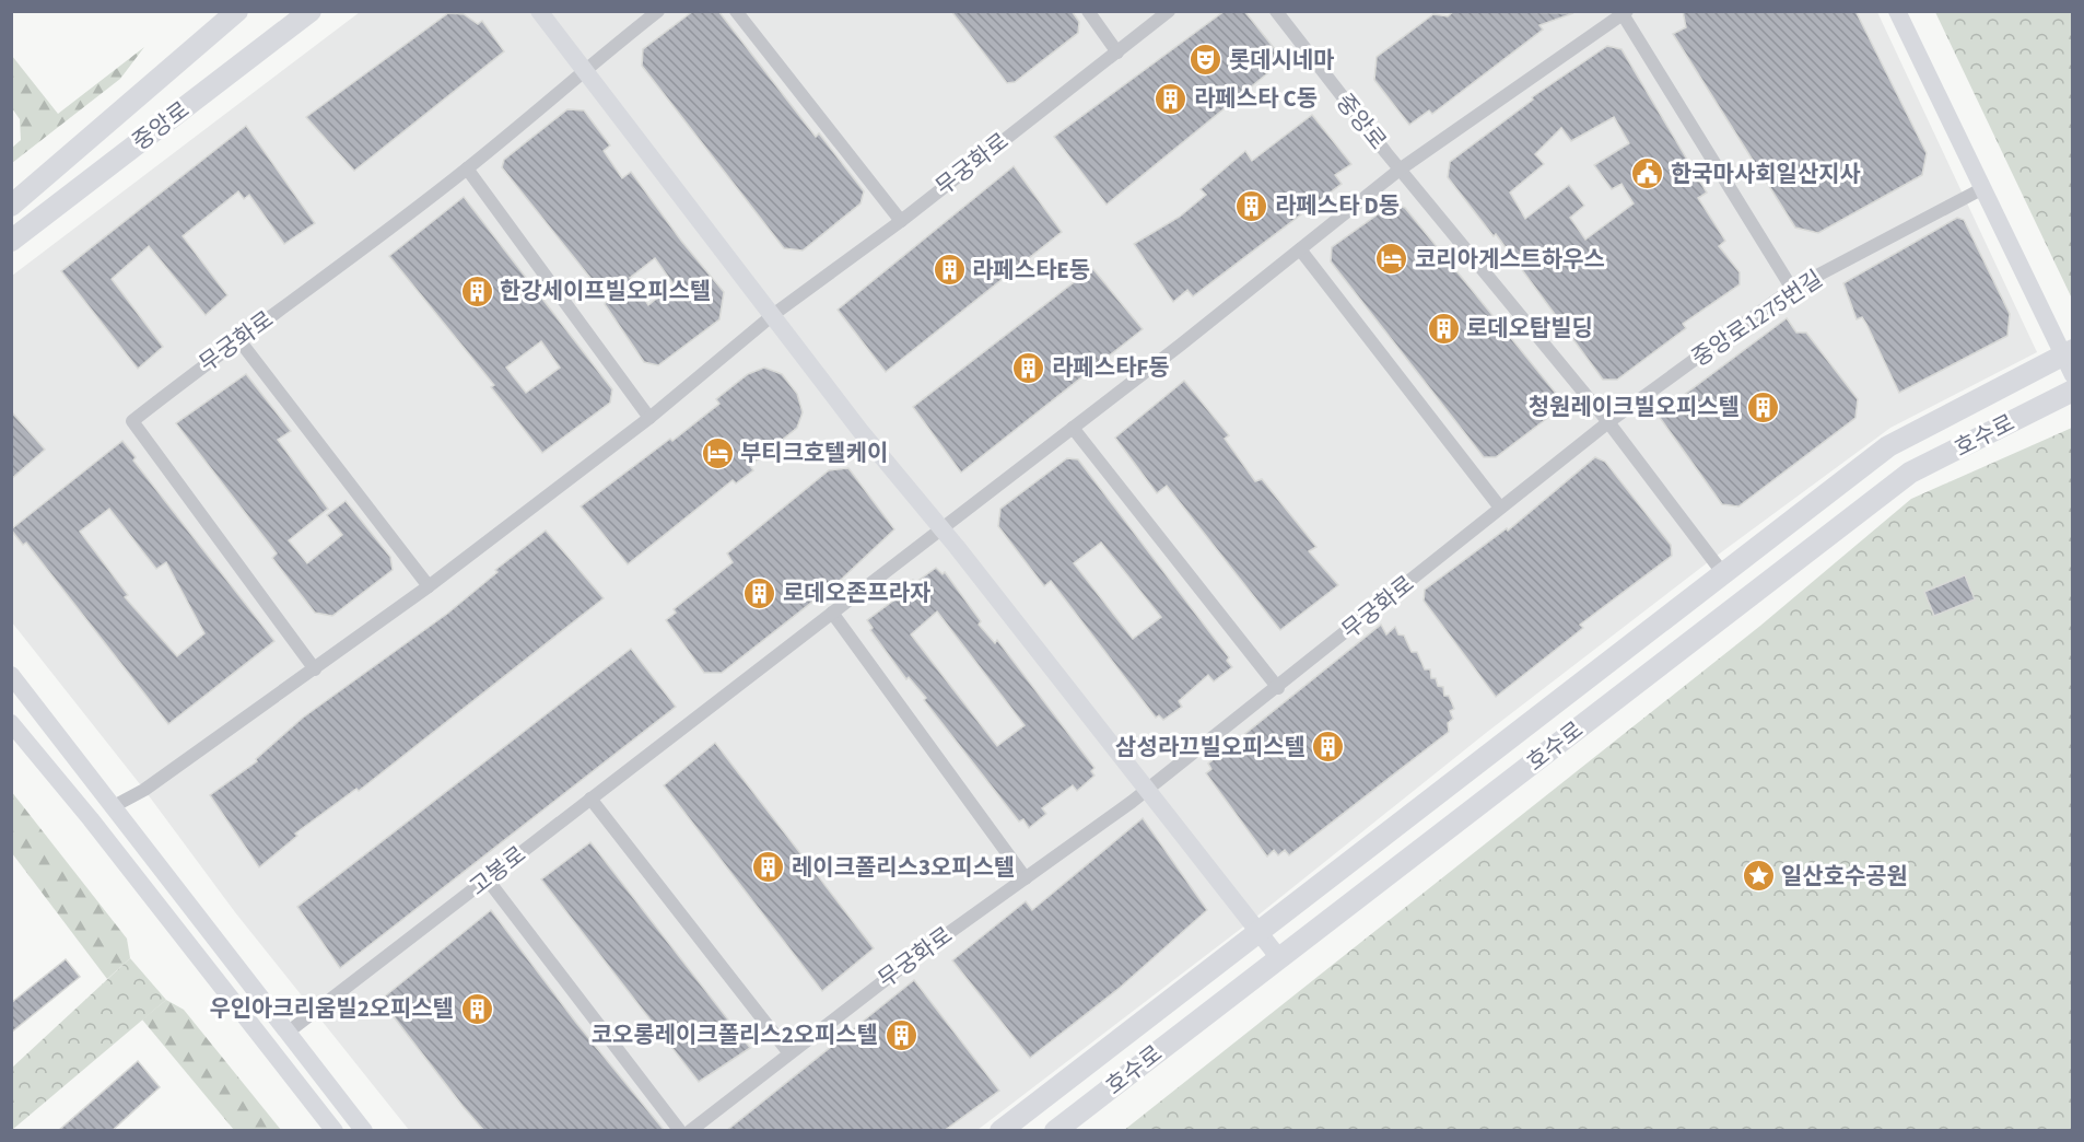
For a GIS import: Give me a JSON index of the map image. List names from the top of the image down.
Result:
{
  "streets": {
    "main road": ["중앙로", "호수로"],
    "street": ["무궁화로", "중앙로1275번길", "고봉로"]
  },
  "crossings": [
    ["무궁화로", "중앙로1275번길"]
  ],
  "places": {
    "theatre": ["롯데시네마"],
    "building": [
      "라페스타 C동",
      "라페스타 D동",
      "라페스타E동",
      "한강세이프빌오피스텔",
      "로데오탑빌딩",
      "라페스타F동",
      "청원레이크빌오피스텔",
      "로데오존프라자",
      "삼성라끄빌오피스텔",
      "레이크폴리스3오피스텔",
      "우인아크리움빌2오피스텔",
      "코오롱레이크폴리스2오피스텔"
    ],
    "public building": ["한국마사회일산지사"],
    "hotel": ["코리아게스트하우스", "부티크호텔케이"],
    "place": ["일산호수공원"]
  }
}
